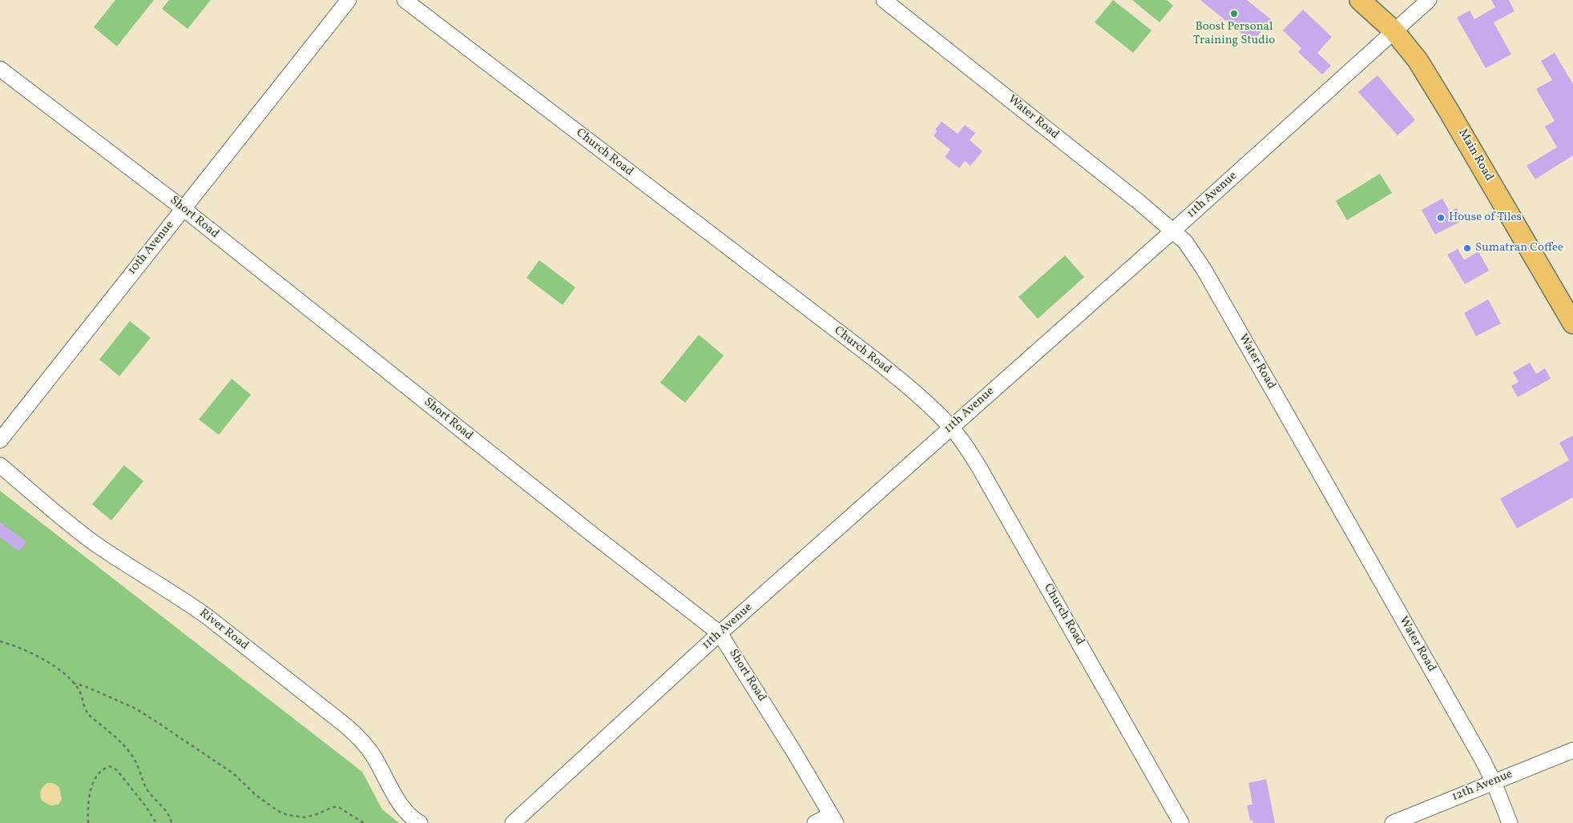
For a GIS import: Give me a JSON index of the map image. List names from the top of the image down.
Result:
{
  "streets": {
    "main road": ["Main Road"],
    "street": [
      "Water Road",
      "Church Road",
      "11th Avenue",
      "Short Road",
      "10th Avenue",
      "River Road",
      "12th Avenue"
    ]
  },
  "crossings": [
    ["Water Road", "11th Avenue"],
    ["Water Road", "12th Avenue"],
    ["Church Road", "11th Avenue"],
    ["Main Road", "11th Avenue"],
    ["11th Avenue", "Short Road"],
    ["Short Road", "10th Avenue"]
  ],
  "places": ["Boost Personal Training Studio", "House of Tiles", "Sumatran Coffee"]
}
